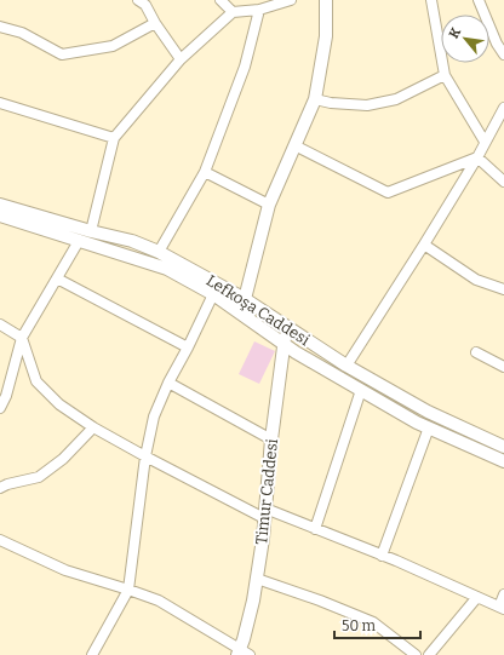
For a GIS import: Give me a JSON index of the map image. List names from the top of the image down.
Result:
{
  "streets": {
    "street": ["Lefkoşa Caddesi", "Timur Caddesi"]
  },
  "crossings": [
    ["Lefkoşa Caddesi", "Timur Caddesi"]
  ],
  "scale_bar": "50 m",
  "north": "top left"
}
